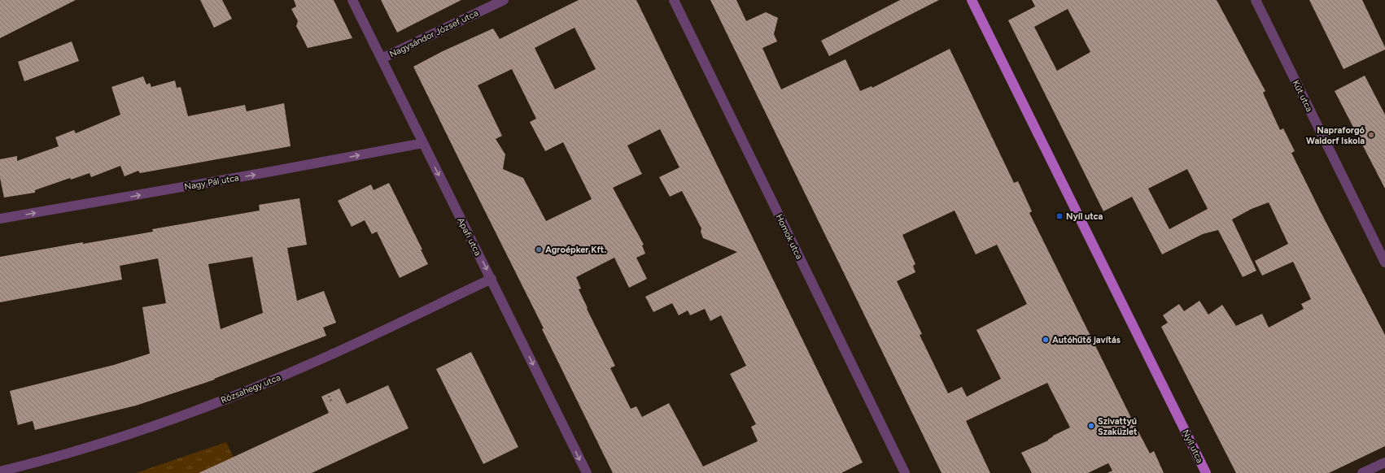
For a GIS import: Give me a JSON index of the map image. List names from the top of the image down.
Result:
{
  "streets": {
    "main road": ["Nyíl utca"],
    "street": [
      "Nagysándor József utca",
      "Kút utca",
      "Nagy Pál utca",
      "Apafi utca",
      "Homok utca",
      "Rózsahegy utca"
    ]
  },
  "crossings": [
    ["Nagysándor József utca", "Apafi utca"],
    ["Nagy Pál utca", "Apafi utca"],
    ["Apafi utca", "Rózsahegy utca"]
  ],
  "one_way": ["Nagy Pál utca", "Apafi utca"],
  "places": {
    "other": [
      "Napraforgó Waldorf Iskola",
      "Agroépker Kft.",
      "Autóhűtő javítás",
      "Szivattyú Szaküzlet"
    ],
    "transit": ["Nyíl utca"]
  }
}
